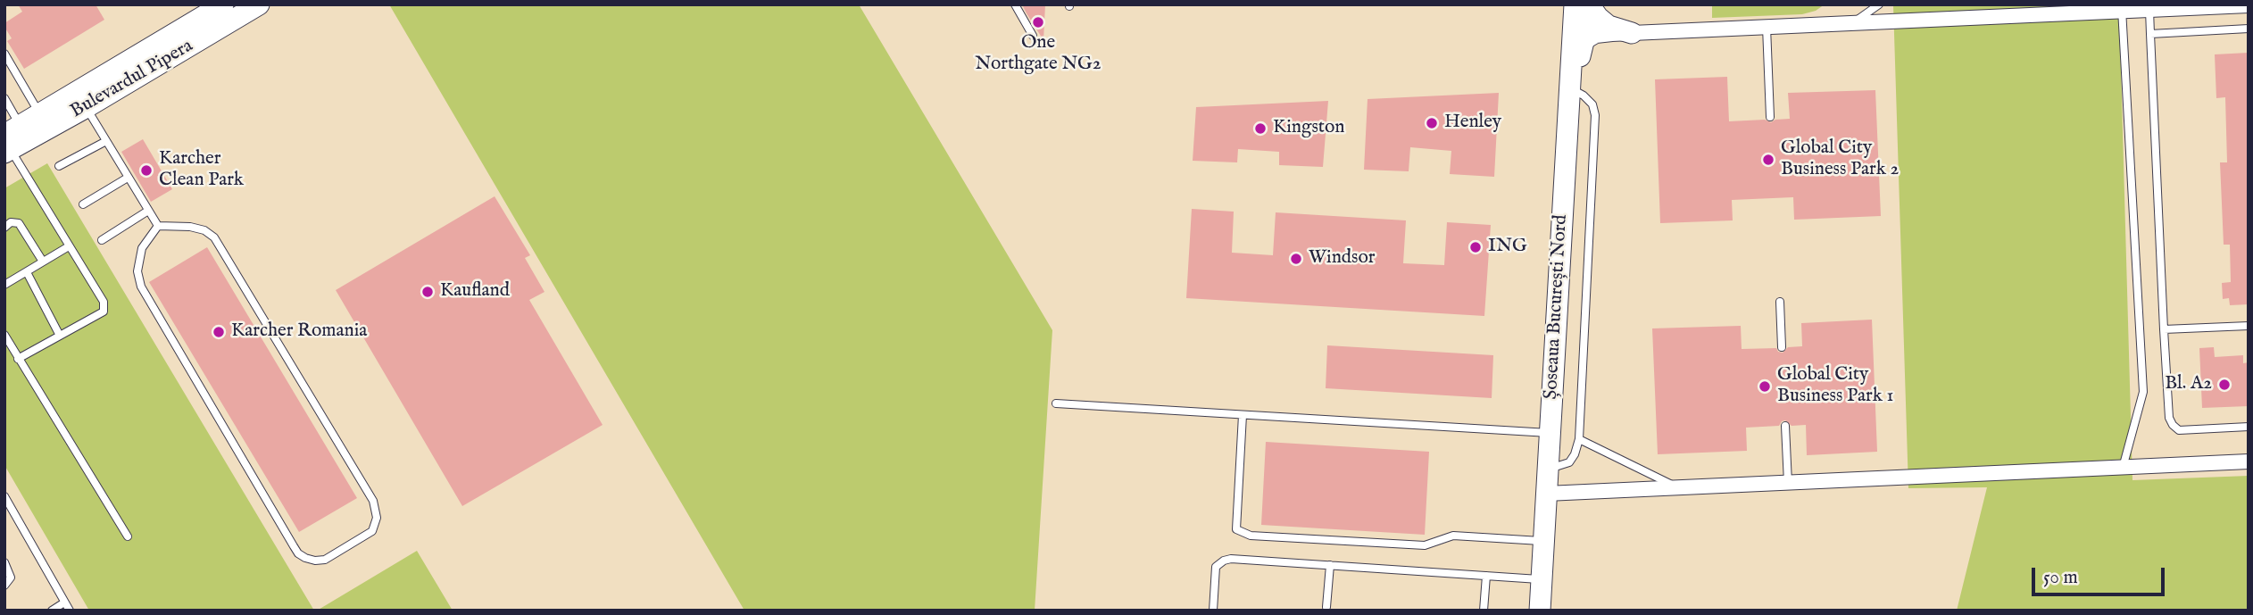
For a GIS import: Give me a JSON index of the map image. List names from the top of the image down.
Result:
{
  "streets": {
    "main road": ["Bulevardul Pipera", "Șoseaua București Nord"]
  },
  "places": [
    "One Northgate NG2",
    "Henley",
    "Kingston",
    "Global City Business Park 2",
    "Karcher Clean Park",
    "ING",
    "Windsor",
    "Kaufland",
    "Karcher Romania",
    "Bl. A2",
    "Global City Business Park 1"
  ],
  "scale_bar": "50 m"
}
